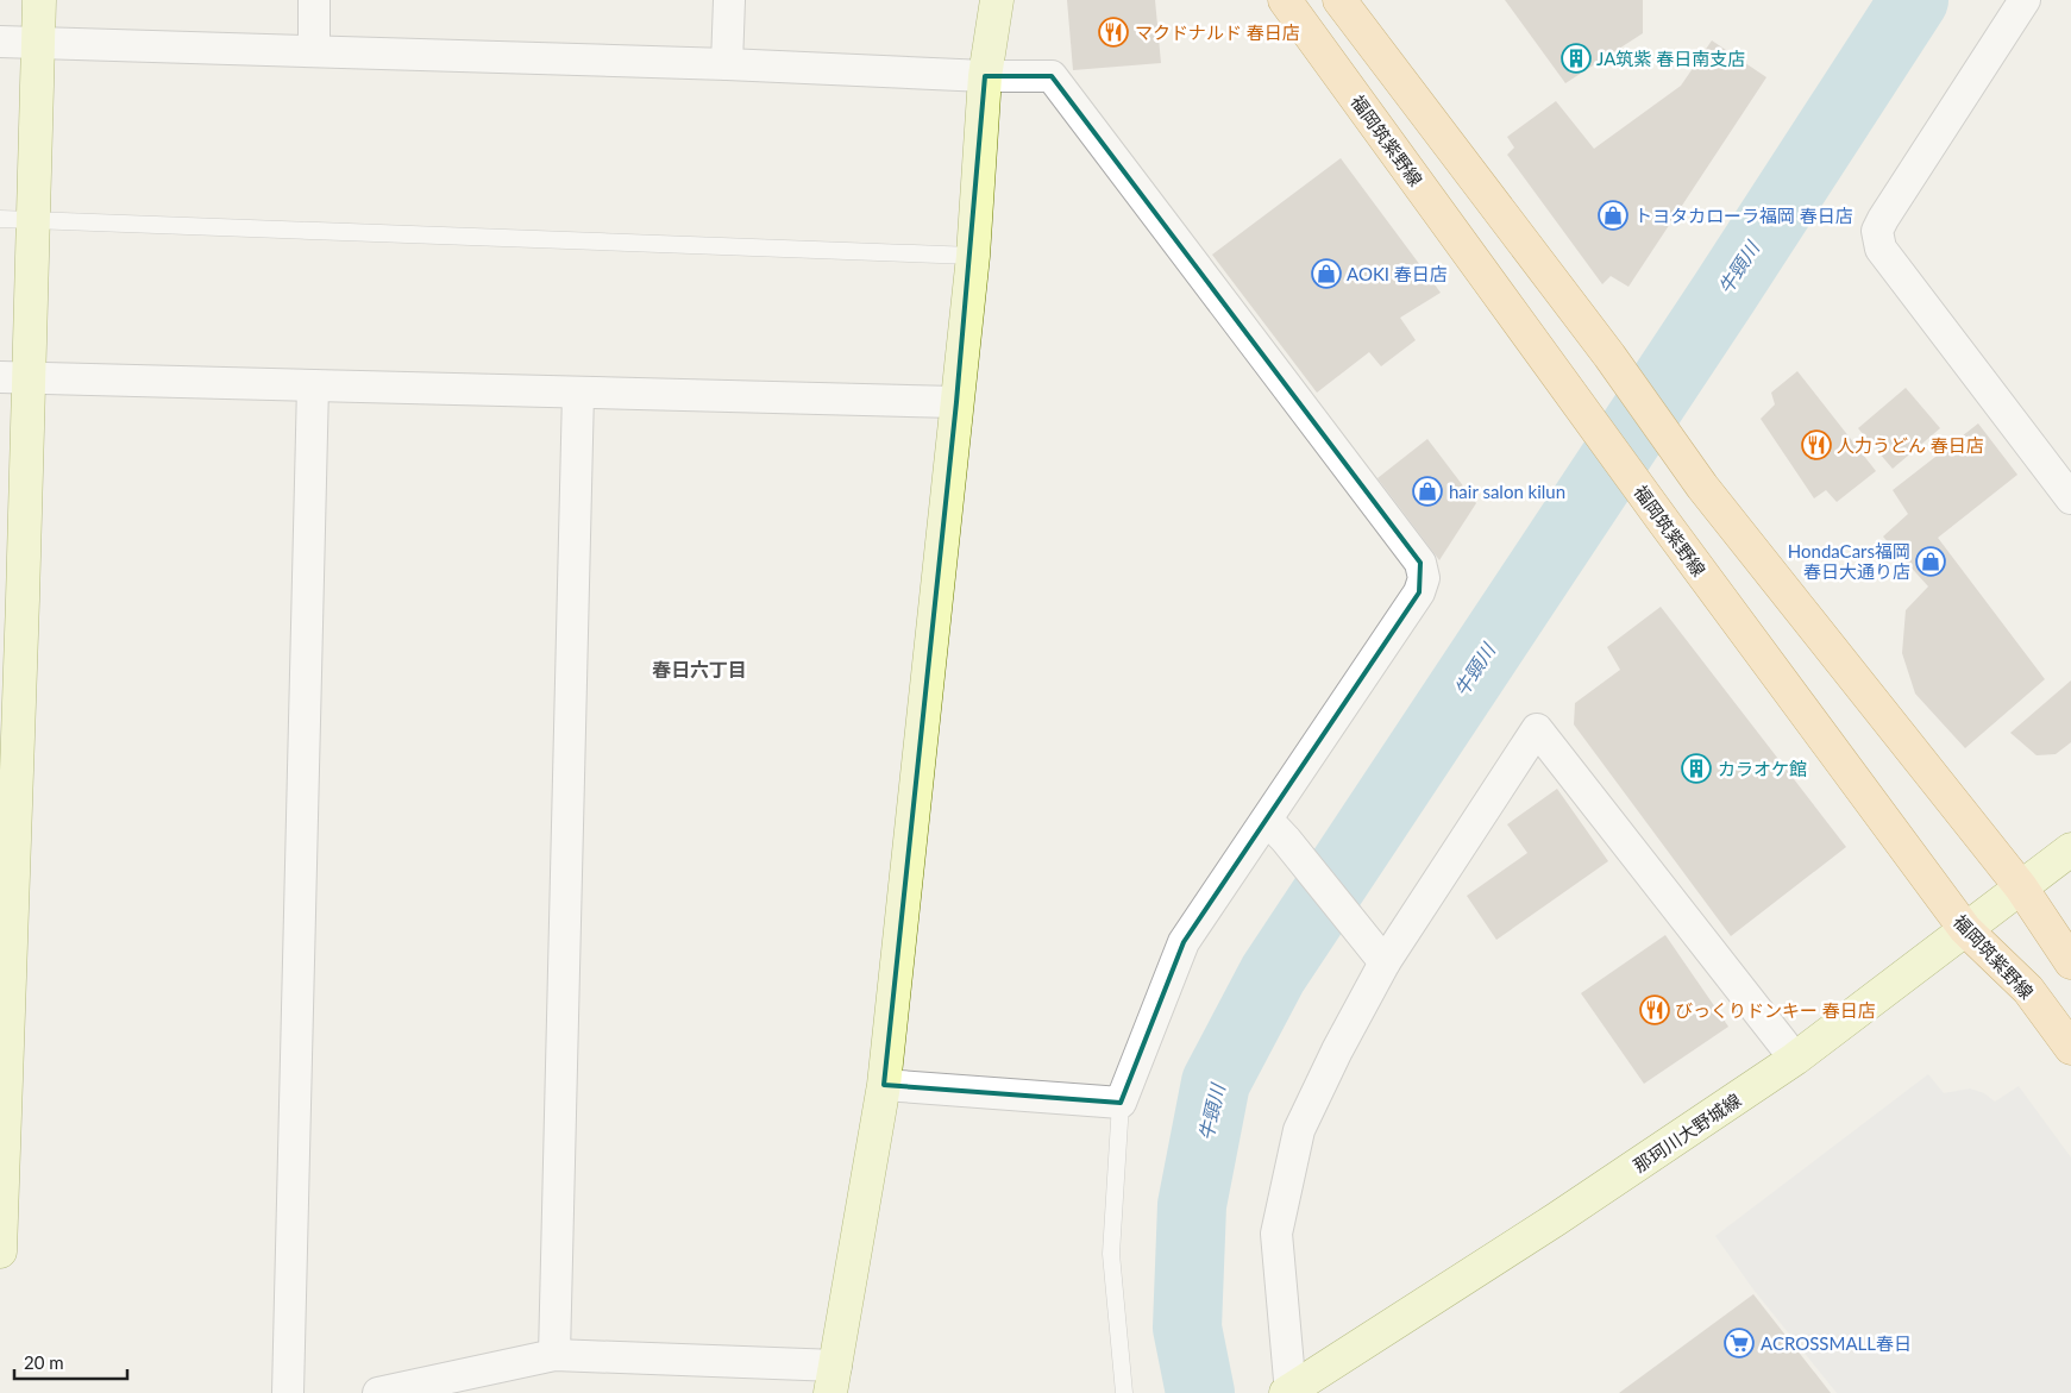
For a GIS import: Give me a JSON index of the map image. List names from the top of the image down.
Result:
{
  "streets": {
    "main road": ["福岡筑紫野線"],
    "street": ["那珂川大野城線"]
  },
  "crossings": [
    ["福岡筑紫野線", "那珂川大野城線"]
  ],
  "districts": ["春日六丁目"],
  "water": ["牛頸川"],
  "places": {
    "restaurant": ["マクドナルド 春日店", "人力うどん 春日店", "びっくりドンキー 春日店"],
    "building": ["JA筑紫 春日南支店", "カラオケ館"],
    "shop": [
      "トヨタカローラ福岡 春日店",
      "AOKI 春日店",
      "hair salon kilun",
      "HondaCars福岡 春日大通り店"
    ],
    "supermarket": ["ACROSSMALL春日"]
  },
  "scale_bar": "20 m"
}
